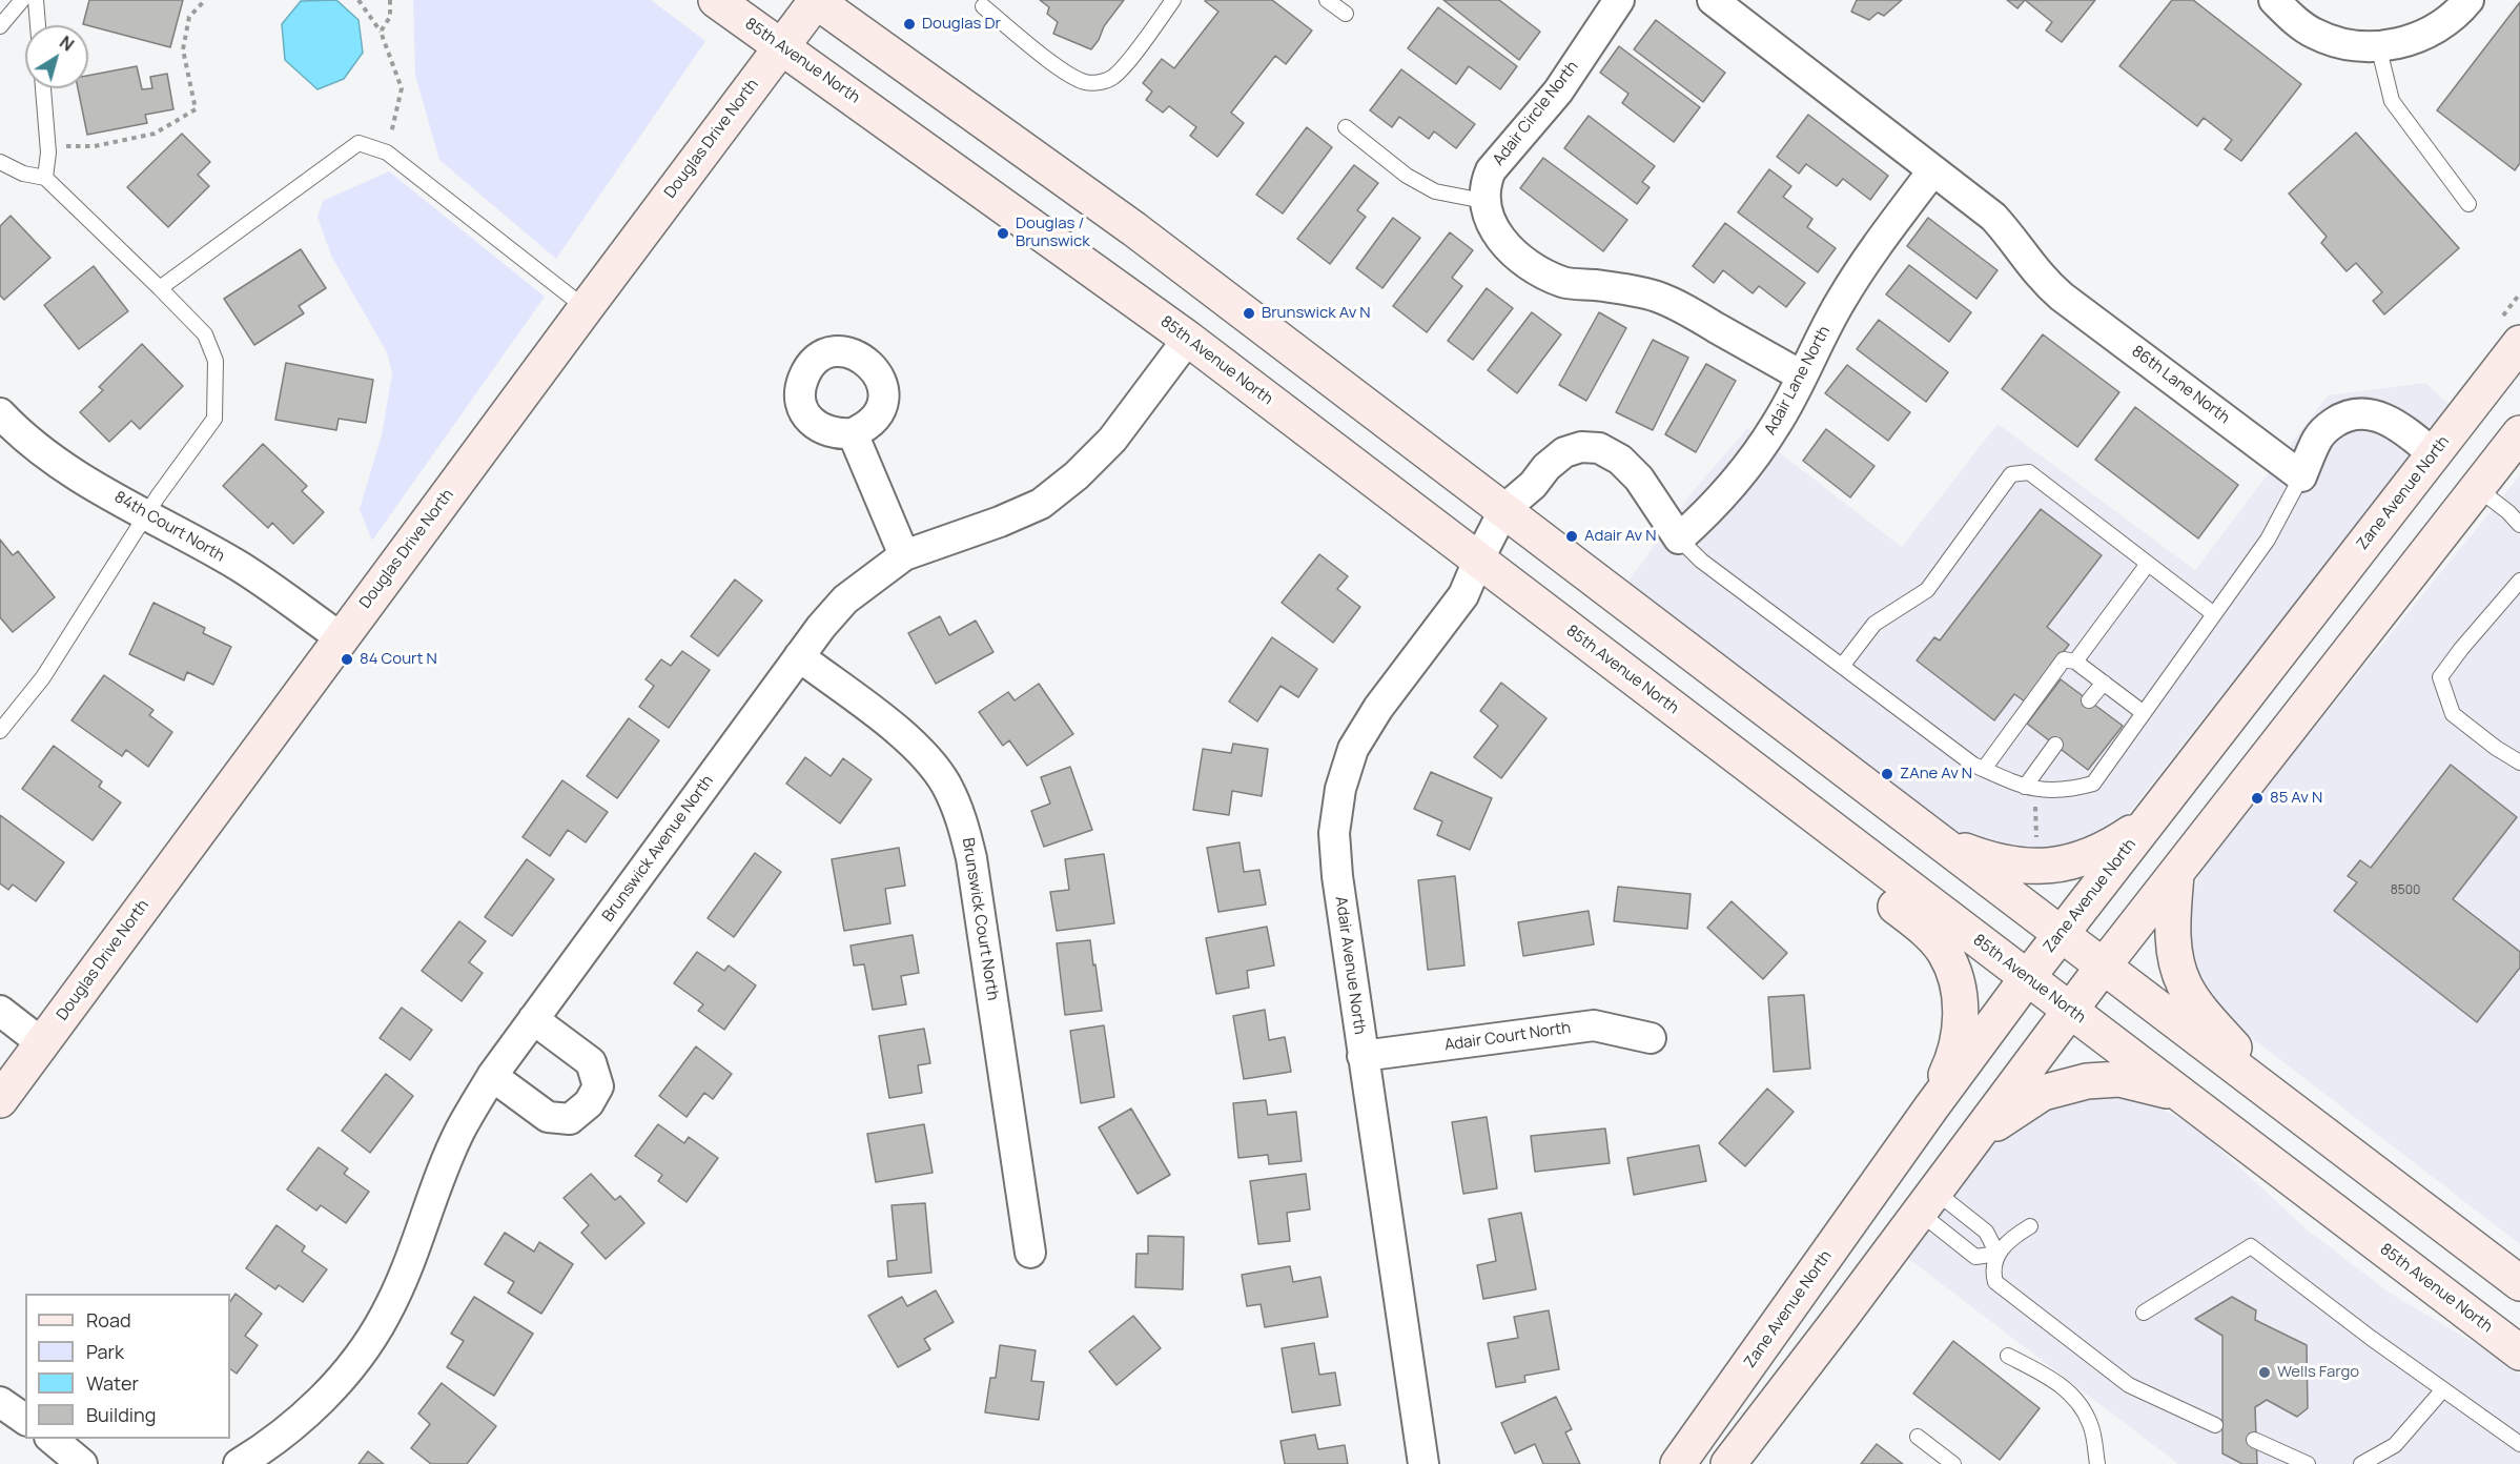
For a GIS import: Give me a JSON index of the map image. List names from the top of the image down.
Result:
{
  "streets": {
    "main road": ["85th Avenue North", "Douglas Drive North", "Zane Avenue North"],
    "street": [
      "Adair Circle North",
      "Adair Lane North",
      "86th Lane North",
      "84th Court North",
      "Brunswick Avenue North",
      "Brunswick Court North",
      "Adair Avenue North",
      "Adair Court North"
    ]
  },
  "crossings": [
    ["85th Avenue North", "Douglas Drive North"],
    ["85th Avenue North", "Zane Avenue North"],
    ["85th Avenue North", "Brunswick Avenue North"],
    ["85th Avenue North", "Adair Avenue North"],
    ["Douglas Drive North", "84th Court North"],
    ["Adair Lane North", "86th Lane North"],
    ["Brunswick Avenue North", "Brunswick Court North"],
    ["Adair Avenue North", "Adair Court North"]
  ],
  "places": [
    "Douglas Dr",
    "Douglas / Brunswick",
    "Brunswick Av N",
    "Adair Av N",
    "84 Court N",
    "ZAne Av N",
    "85 Av N",
    "Wells Fargo"
  ],
  "house_numbers": ["8500"],
  "legend": [
    "Road",
    "Park",
    "Water",
    "Building"
  ],
  "north": "top right"
}
